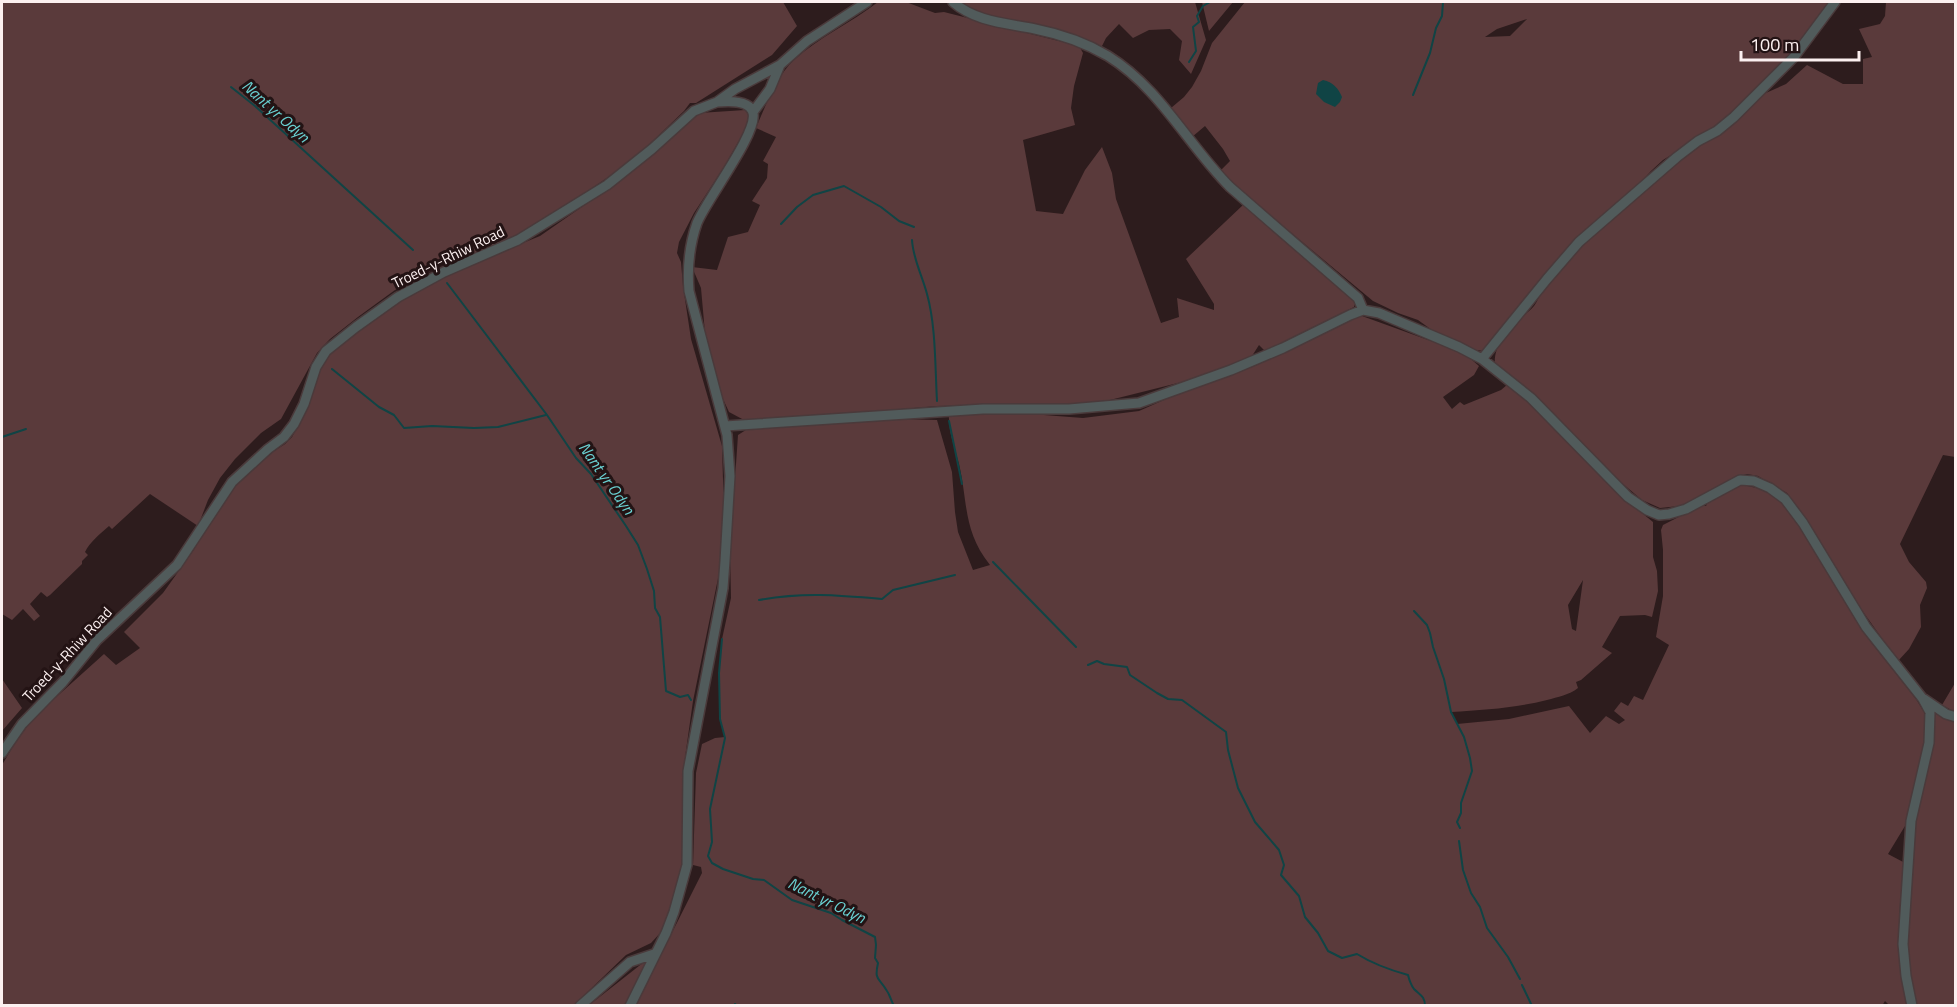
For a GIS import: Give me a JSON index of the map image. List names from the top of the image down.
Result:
{
  "streets": {
    "street": ["Troed-y-Rhiw Road"]
  },
  "water": ["Nant yr Odyn"],
  "scale_bar": "100 m"
}
